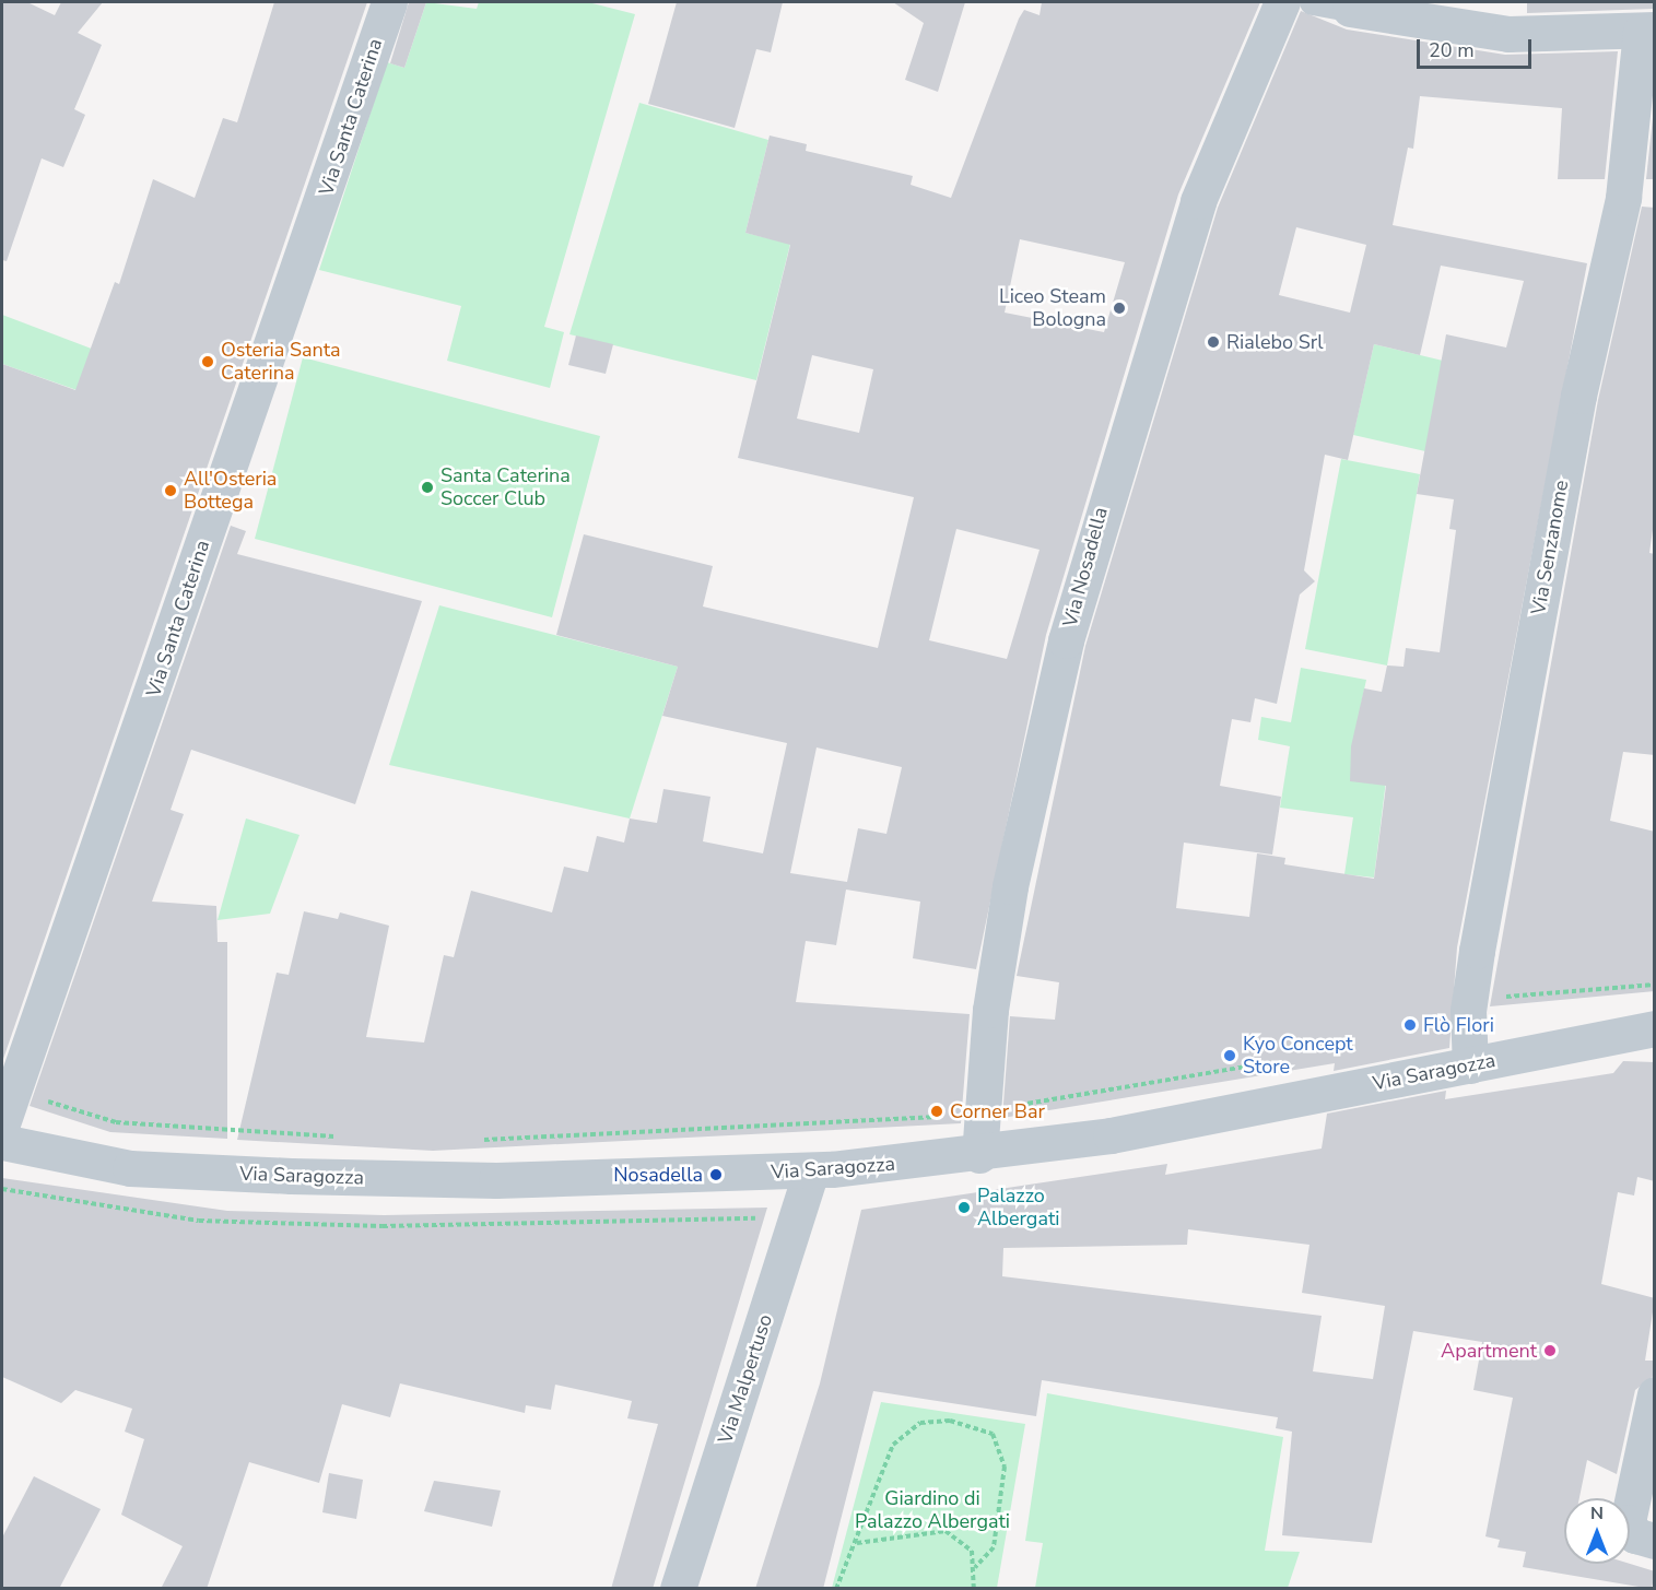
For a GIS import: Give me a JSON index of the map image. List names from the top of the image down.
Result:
{
  "streets": {
    "street": [
      "Via Santa Caterina",
      "Via Senzanome",
      "Via Nosadella",
      "Via Saragozza",
      "Via Malpertuso"
    ]
  },
  "crossings": [
    ["Via Senzanome", "Via Saragozza"],
    ["Via Nosadella", "Via Saragozza"],
    ["Via Saragozza", "Via Malpertuso"]
  ],
  "parks": ["Giardino di Palazzo Albergati"],
  "places": [
    "Liceo Steam Bologna",
    "Rialebo Srl",
    "Osteria Santa Caterina",
    "Santa Caterina Soccer Club",
    "All'Osteria Bottega",
    "Flò FIori",
    "Kyo Concept Store",
    "Corner Bar",
    "Nosadella",
    "Palazzo Albergati",
    "Apartment"
  ],
  "scale_bar": "20 m",
  "north": "top"
}
